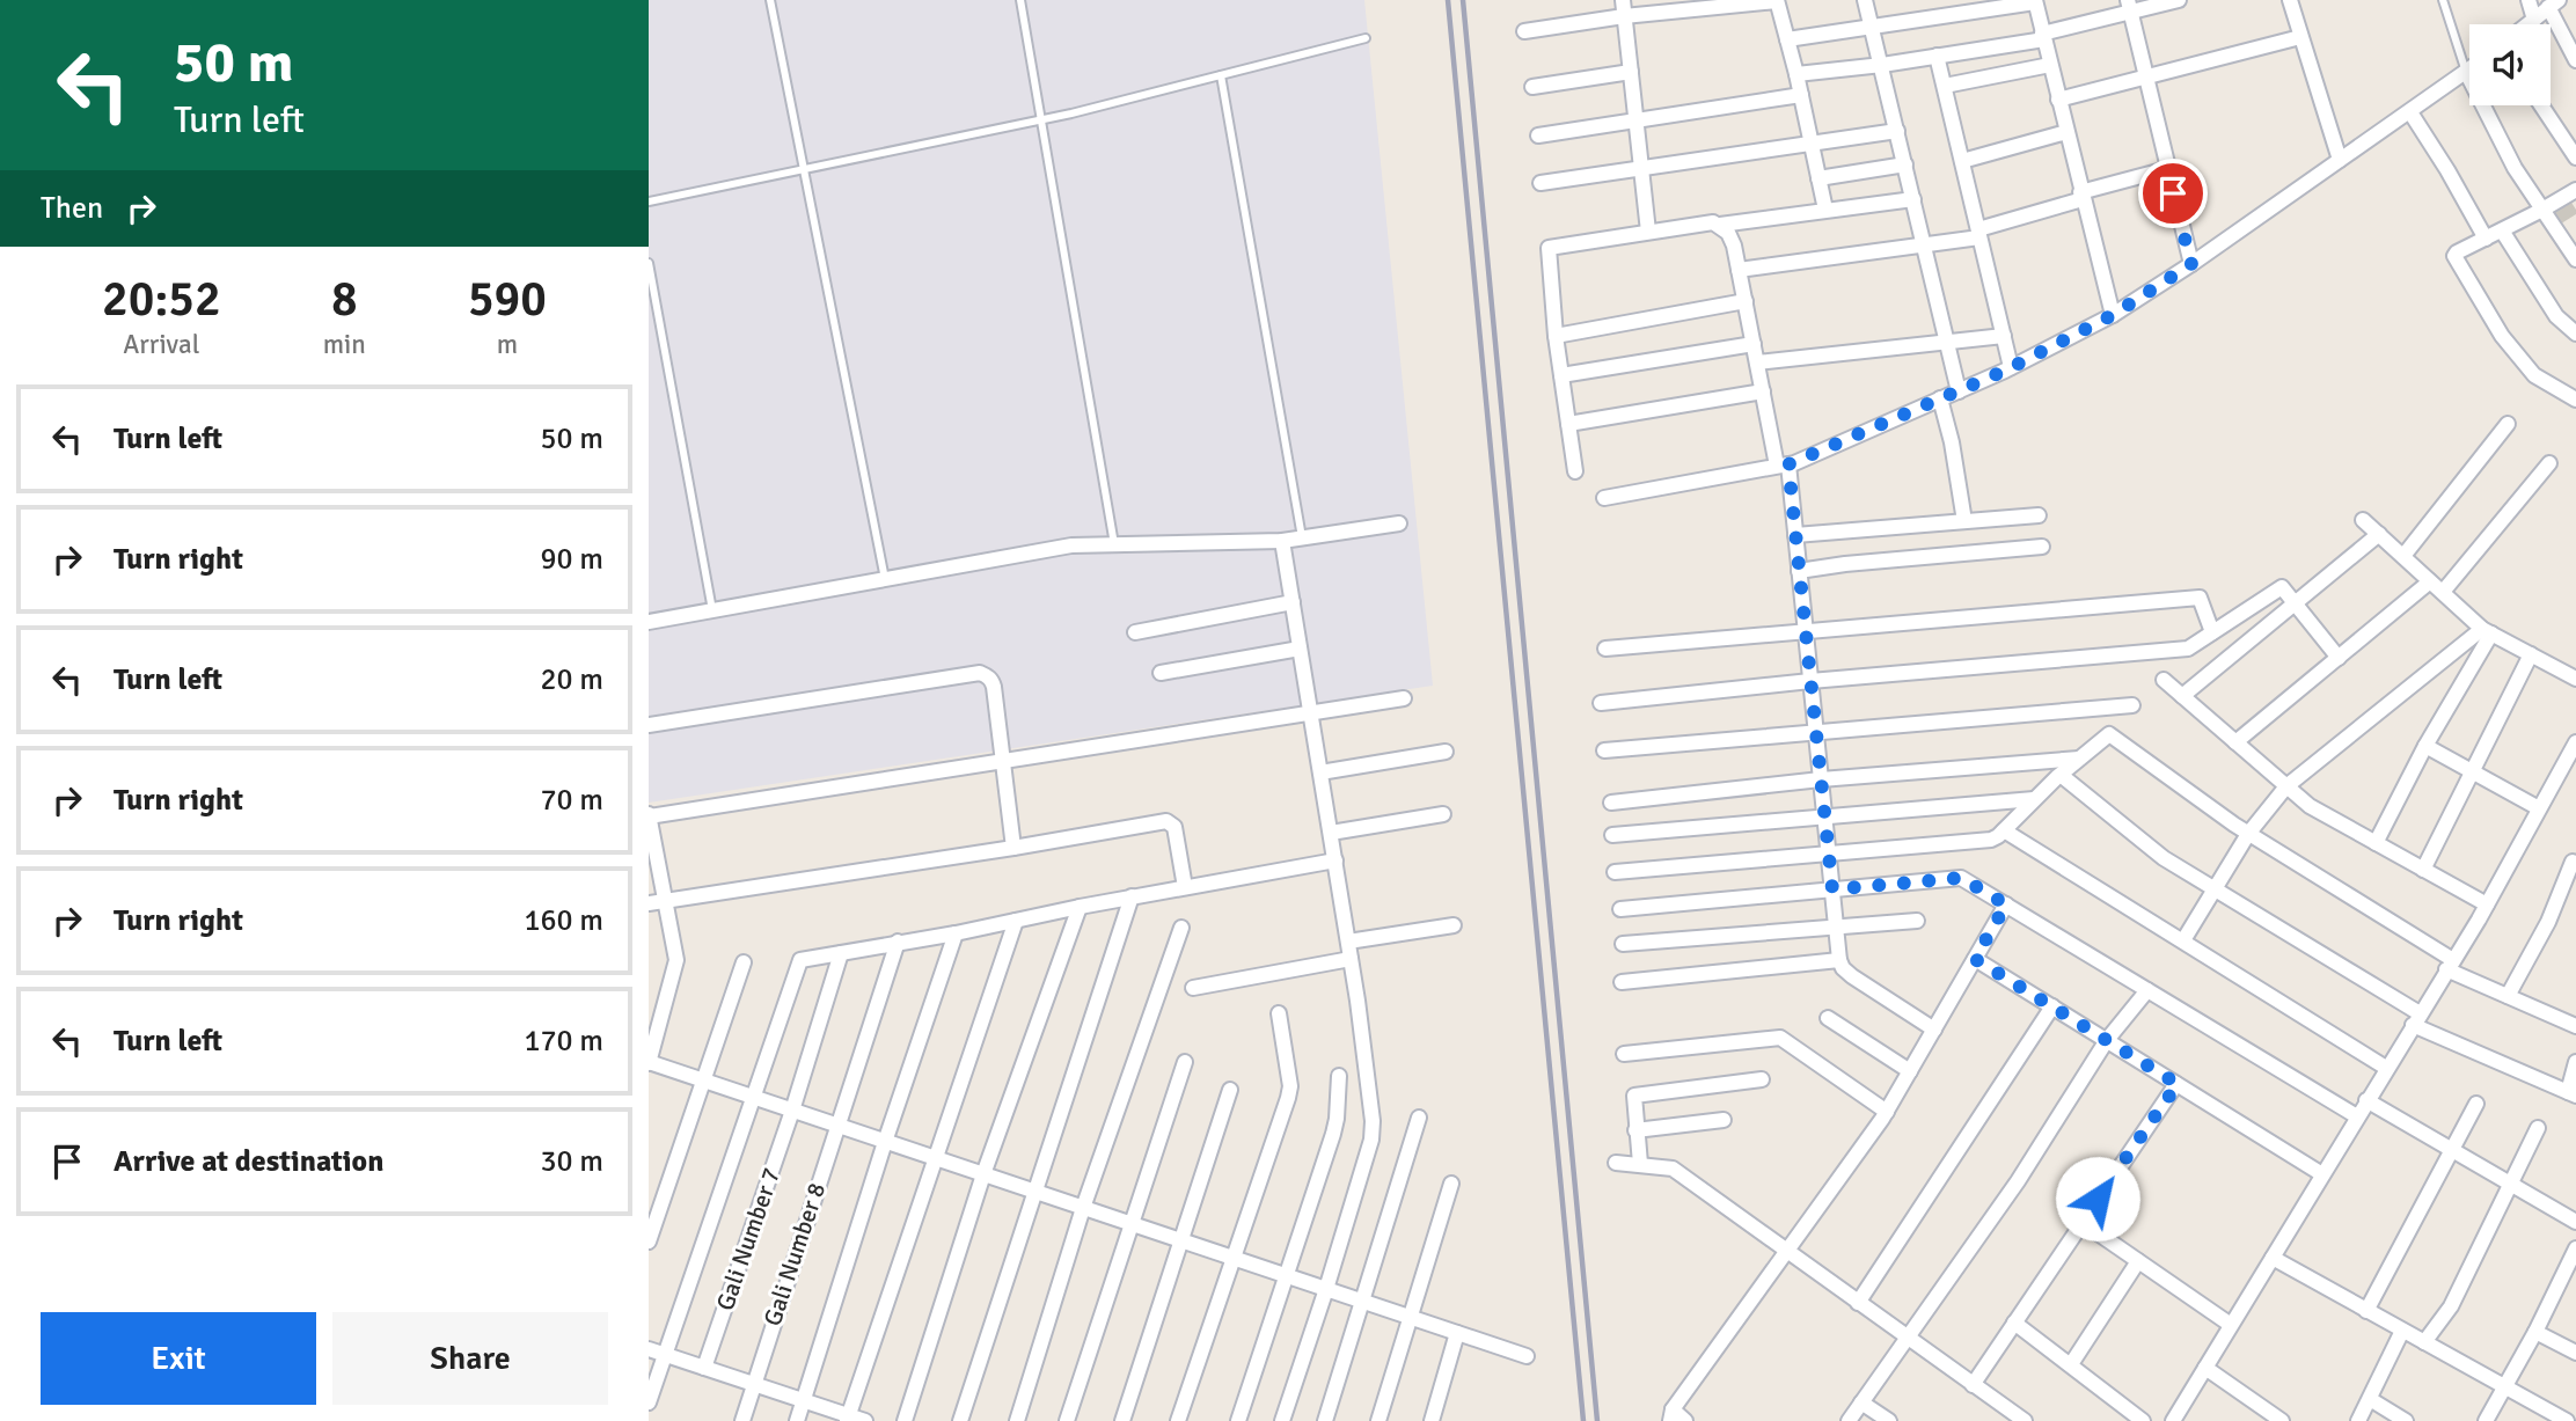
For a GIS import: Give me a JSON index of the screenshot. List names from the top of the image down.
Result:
{
  "streets": {
    "street": ["Gali Number 7", "Gali Number 8"]
  },
  "page": {
    "turn": ["50 m", "Turn left"],
    "then": "Then",
    "eta": [
      "20:52",
      "Arrival",
      "8",
      "min",
      "590",
      "m"
    ],
    "list": [
      {
        "name": "Turn left",
        "value": "50 m"
      },
      {
        "name": "Turn right",
        "value": "90 m"
      },
      {
        "name": "Turn left",
        "value": "20 m"
      },
      {
        "name": "Turn right",
        "value": "70 m"
      },
      {
        "name": "Turn right",
        "value": "160 m"
      },
      {
        "name": "Turn left",
        "value": "170 m"
      },
      {
        "name": "Arrive at destination",
        "value": "30 m"
      }
    ],
    "buttons": ["Exit", "Share"]
  }
}
